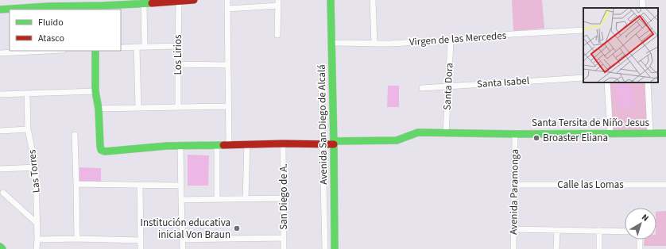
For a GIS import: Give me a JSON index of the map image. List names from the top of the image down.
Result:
{
  "streets": {
    "street": [
      "Virgen de las Mercedes",
      "Los Lirios",
      "Santa Isabel",
      "Santa Dora",
      "Santa Tersita de Niño Jesus",
      "Avenida San Diego de Alcalá",
      "Las Torres",
      "Calle las Lomas",
      "Avenida Paramonga",
      "San Diego de A."
    ]
  },
  "crossings": [
    ["Virgen de las Mercedes", "Santa Dora"],
    ["Virgen de las Mercedes", "Avenida San Diego de Alcalá"],
    ["Santa Isabel", "Santa Dora"],
    ["Santa Dora", "Santa Tersita de Niño Jesus"],
    ["Santa Tersita de Niño Jesus", "Avenida San Diego de Alcalá"],
    ["Santa Tersita de Niño Jesus", "Avenida Paramonga"],
    ["Santa Tersita de Niño Jesus", "San Diego de A."],
    ["Calle las Lomas", "Avenida Paramonga"]
  ],
  "places": ["Broaster Eliana", "Institución educativa inicial Von Braun"],
  "legend": ["Fluido", "Atasco"],
  "north": "top right"
}
